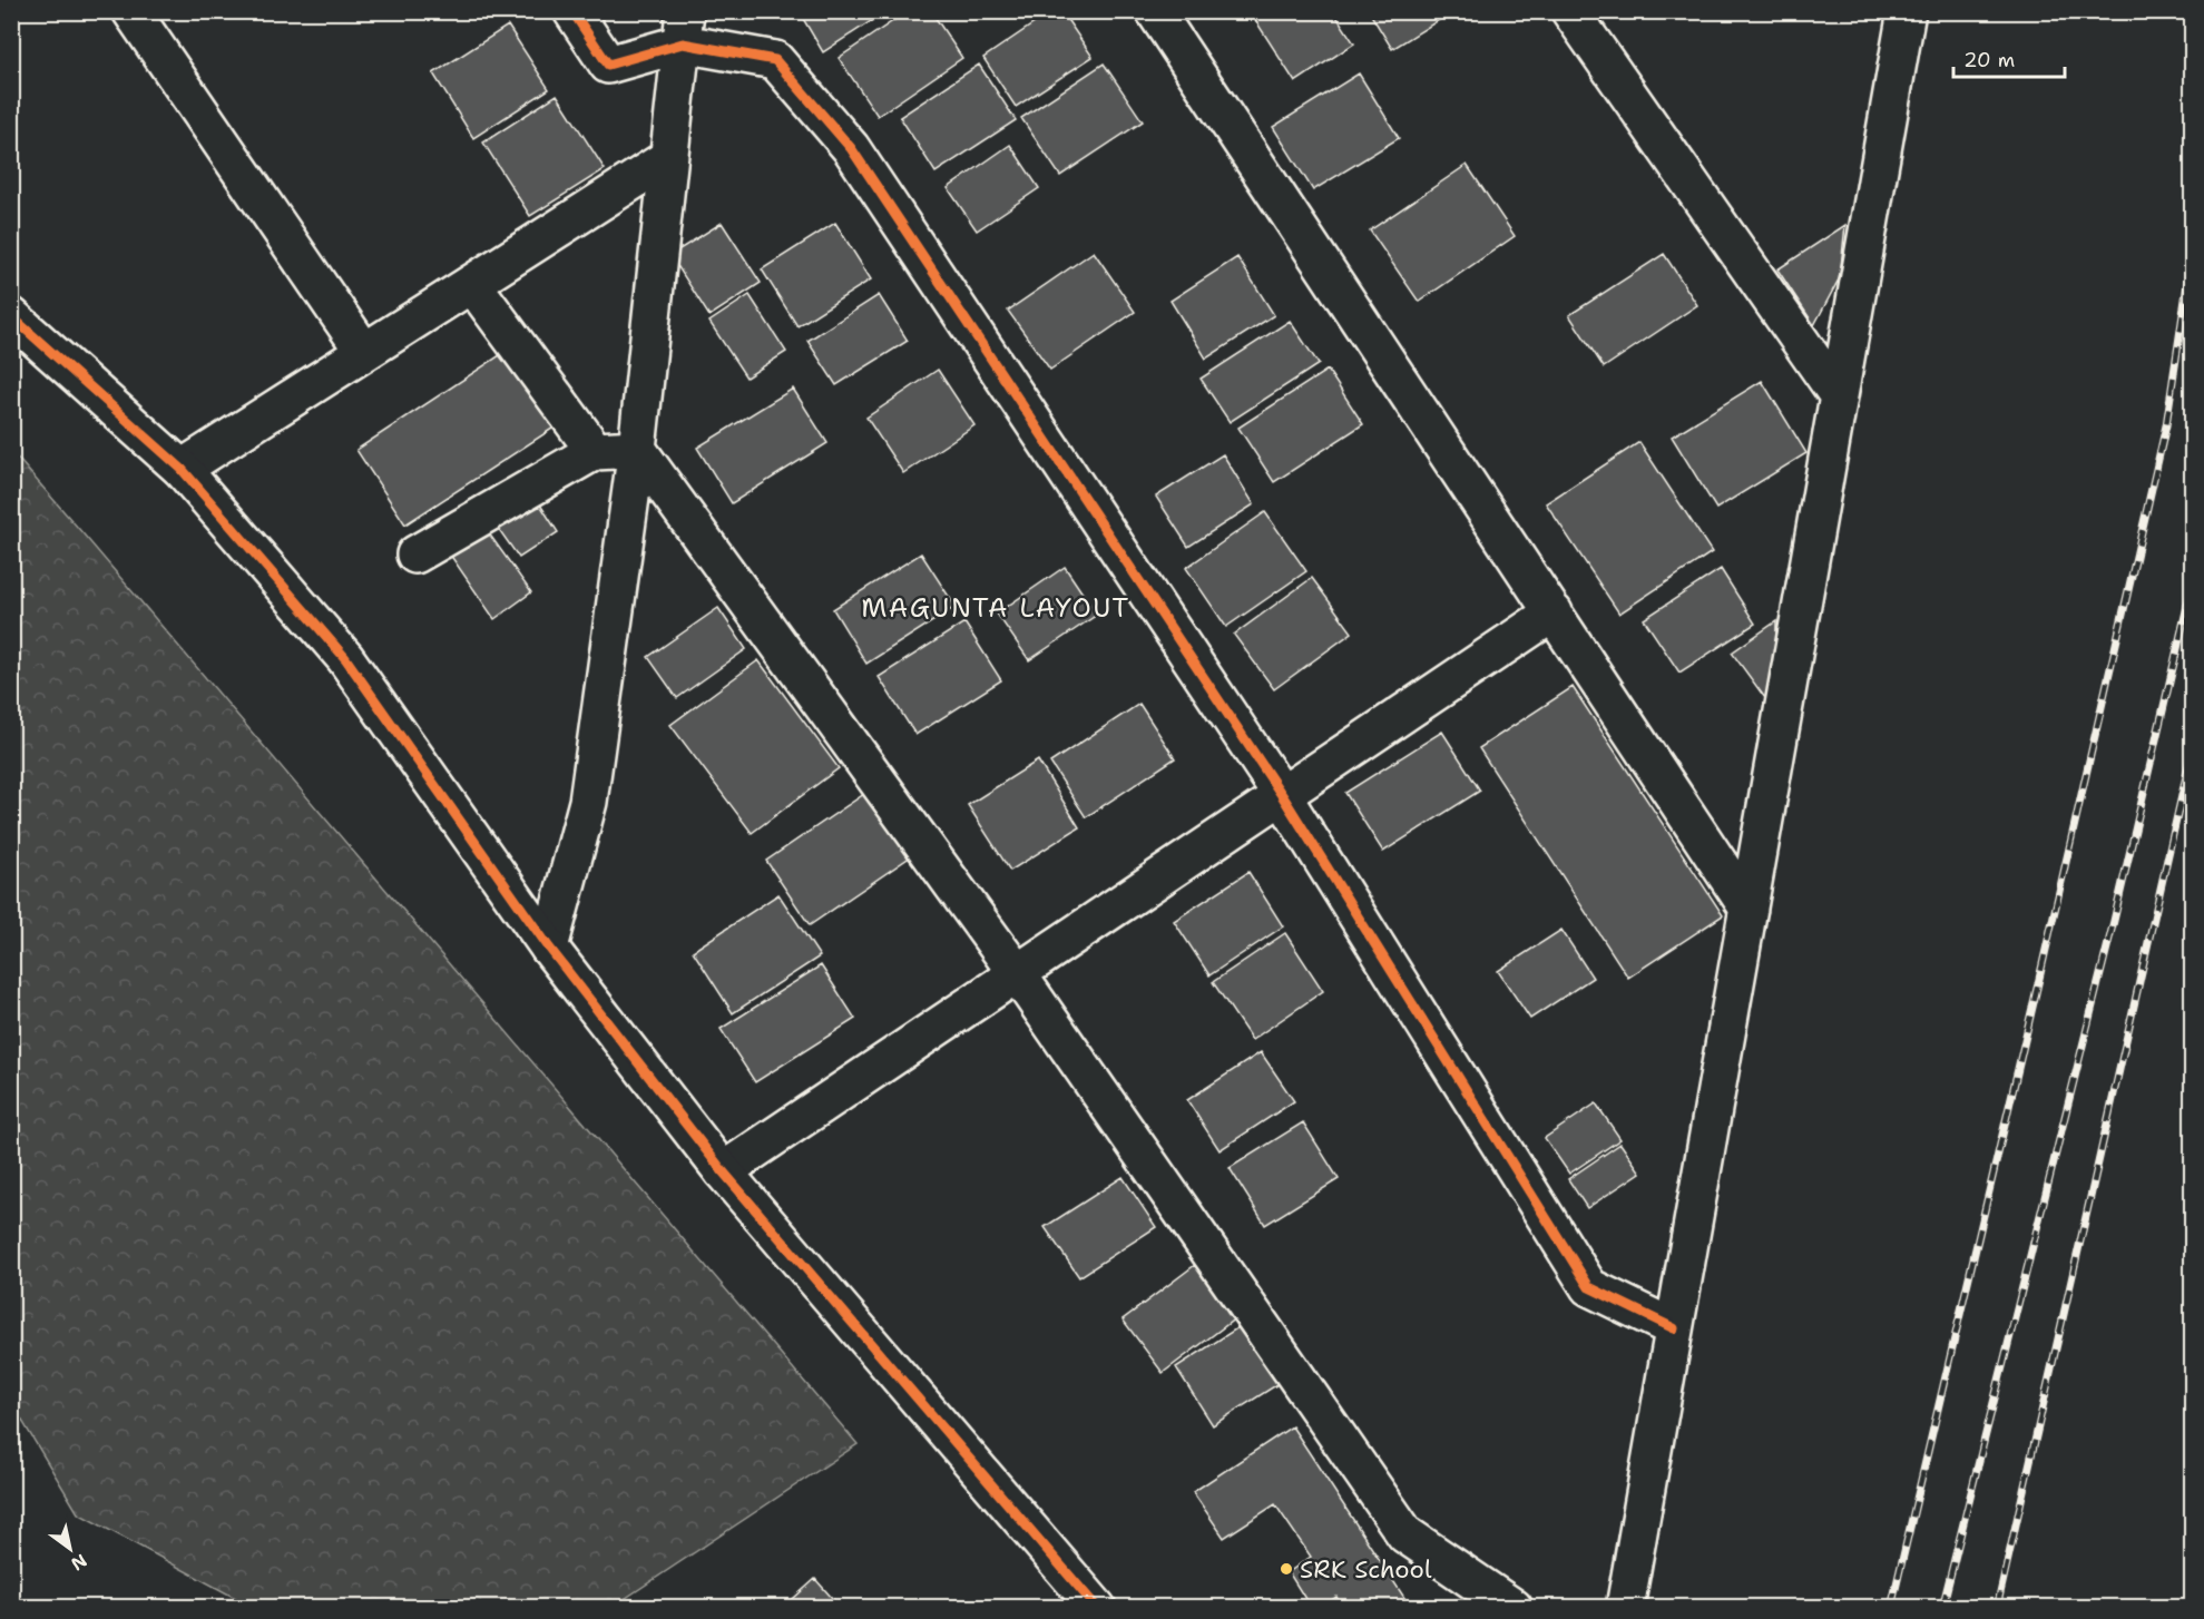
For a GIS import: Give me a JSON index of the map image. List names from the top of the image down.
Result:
{
  "districts": ["MAGUNTA LAYOUT"],
  "places": ["SRK School"],
  "scale_bar": "20 m",
  "north": "bottom right"
}
